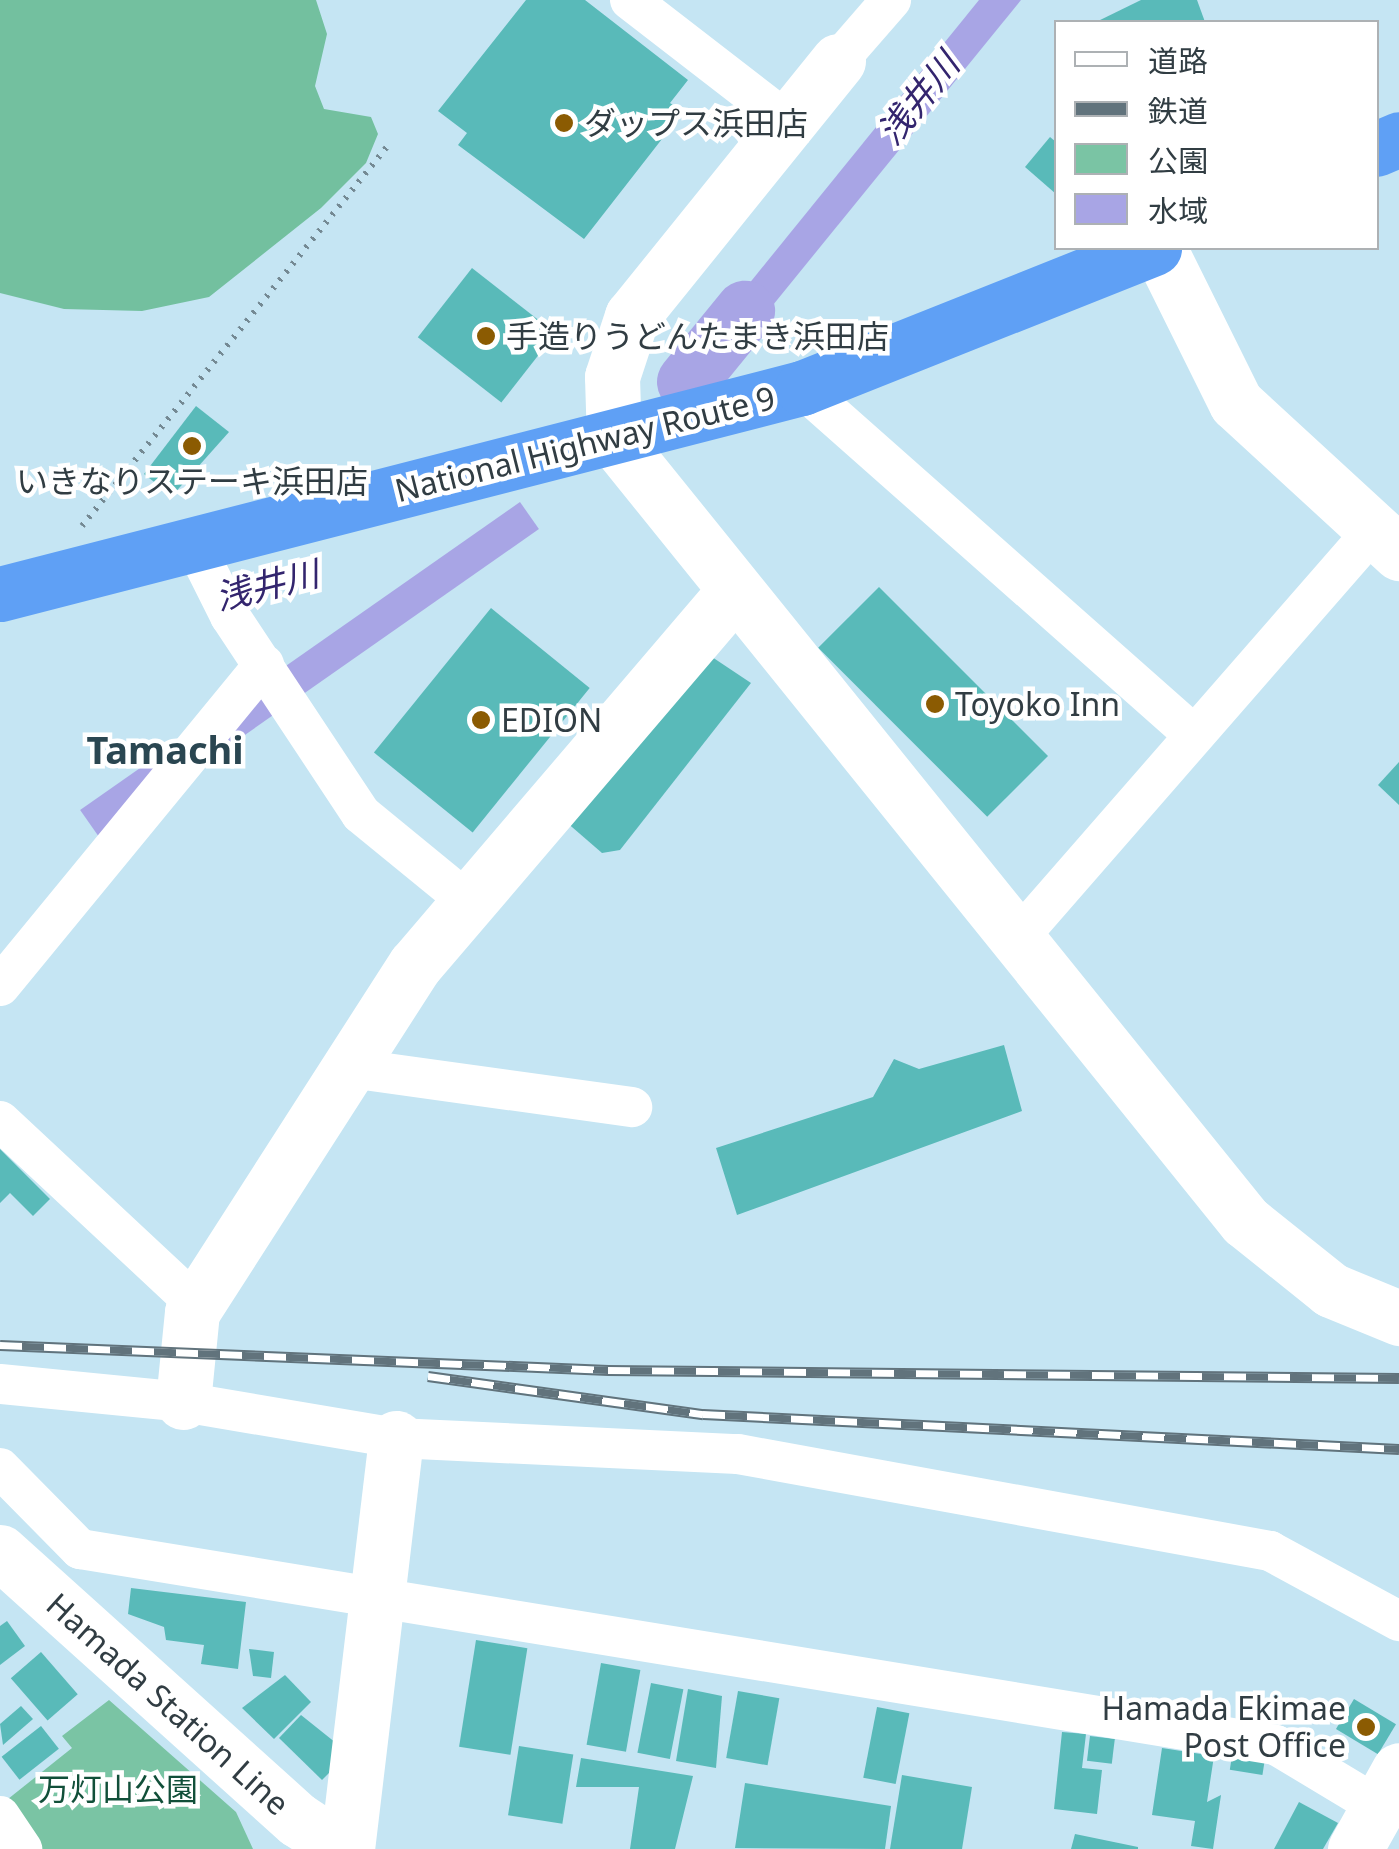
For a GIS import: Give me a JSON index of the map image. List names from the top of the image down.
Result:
{
  "streets": {
    "highway": ["National Highway Route 9"],
    "street": ["Hamada Station Line"]
  },
  "districts": ["Tamachi"],
  "water": ["浅井川"],
  "parks": ["万灯山公園"],
  "places": [
    "ダップス浜田店",
    "手造りうどんたまき浜田店",
    "いきなりステーキ浜田店",
    "Toyoko Inn",
    "EDION",
    "Hamada Ekimae Post Office"
  ],
  "legend": [
    "道路",
    "鉄道",
    "公園",
    "水域"
  ]
}
